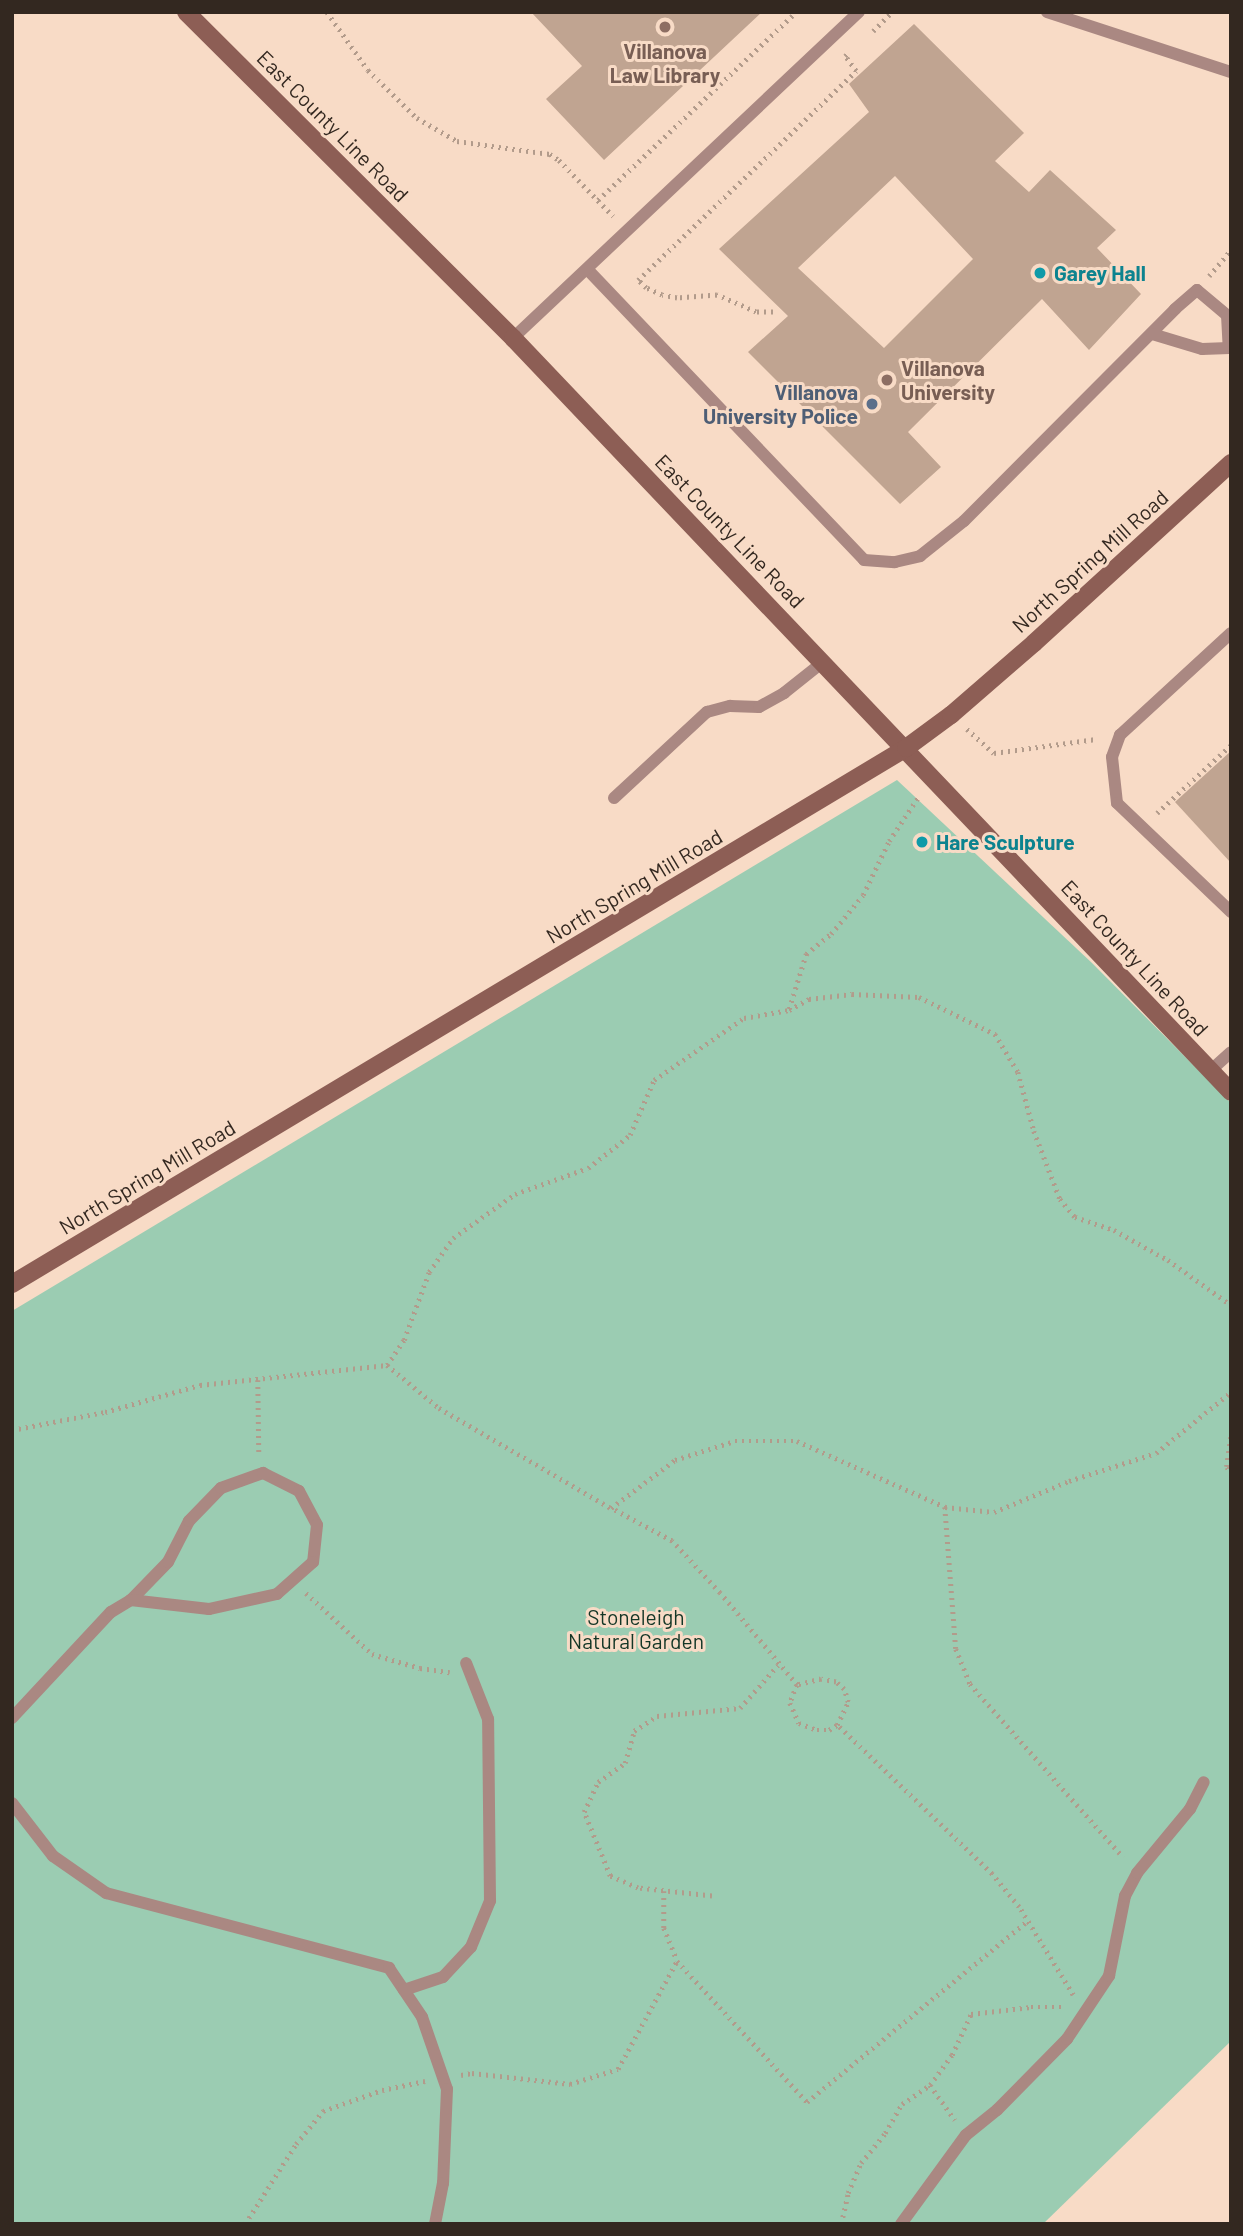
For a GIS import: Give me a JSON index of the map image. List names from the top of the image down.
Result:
{
  "streets": {
    "street": ["East County Line Road", "North Spring Mill Road"]
  },
  "crossings": [
    ["East County Line Road", "North Spring Mill Road"]
  ],
  "parks": ["Stoneleigh Natural Garden"],
  "places": [
    "Villanova Law Library",
    "Garey Hall",
    "Villanova University",
    "Villanova University Police",
    "Hare Sculpture"
  ]
}
